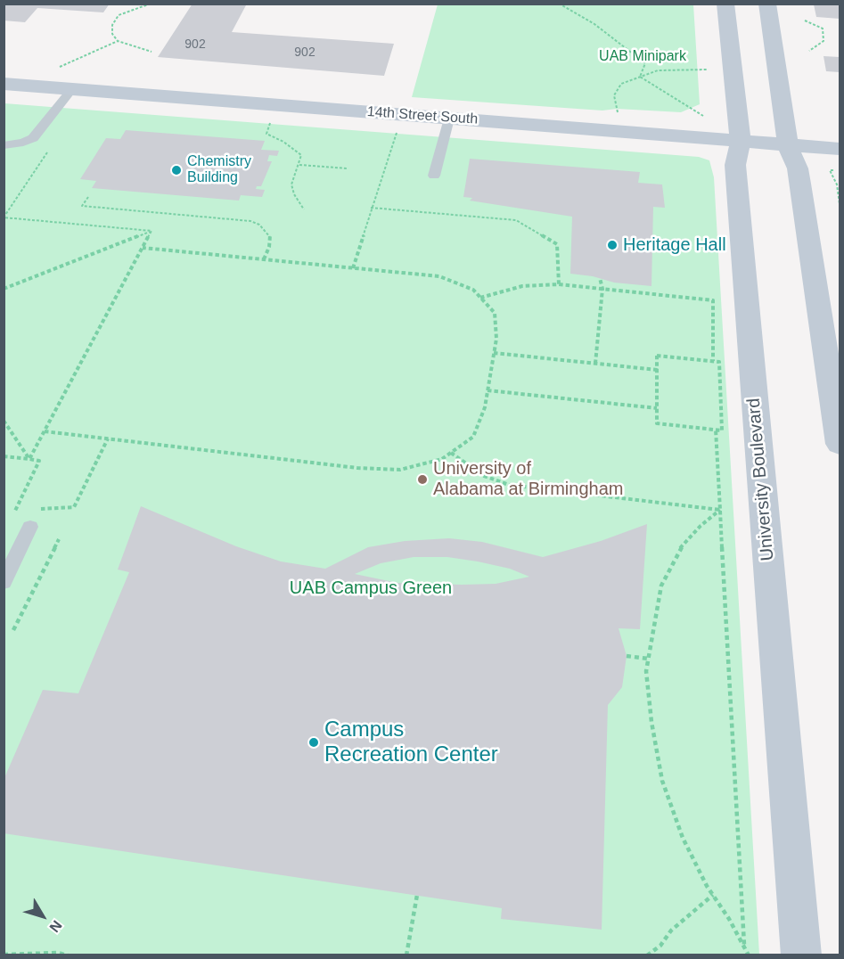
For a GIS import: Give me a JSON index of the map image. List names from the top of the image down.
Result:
{
  "streets": {
    "main road": ["14th Street South", "University Boulevard"]
  },
  "crossings": [
    ["14th Street South", "University Boulevard"]
  ],
  "parks": ["UAB Minipark", "UAB Campus Green"],
  "places": [
    "Chemistry Building",
    "Heritage Hall",
    "University of Alabama at Birmingham",
    "Campus Recreation Center"
  ],
  "house_numbers": ["902", "902"],
  "north": "bottom right"
}
